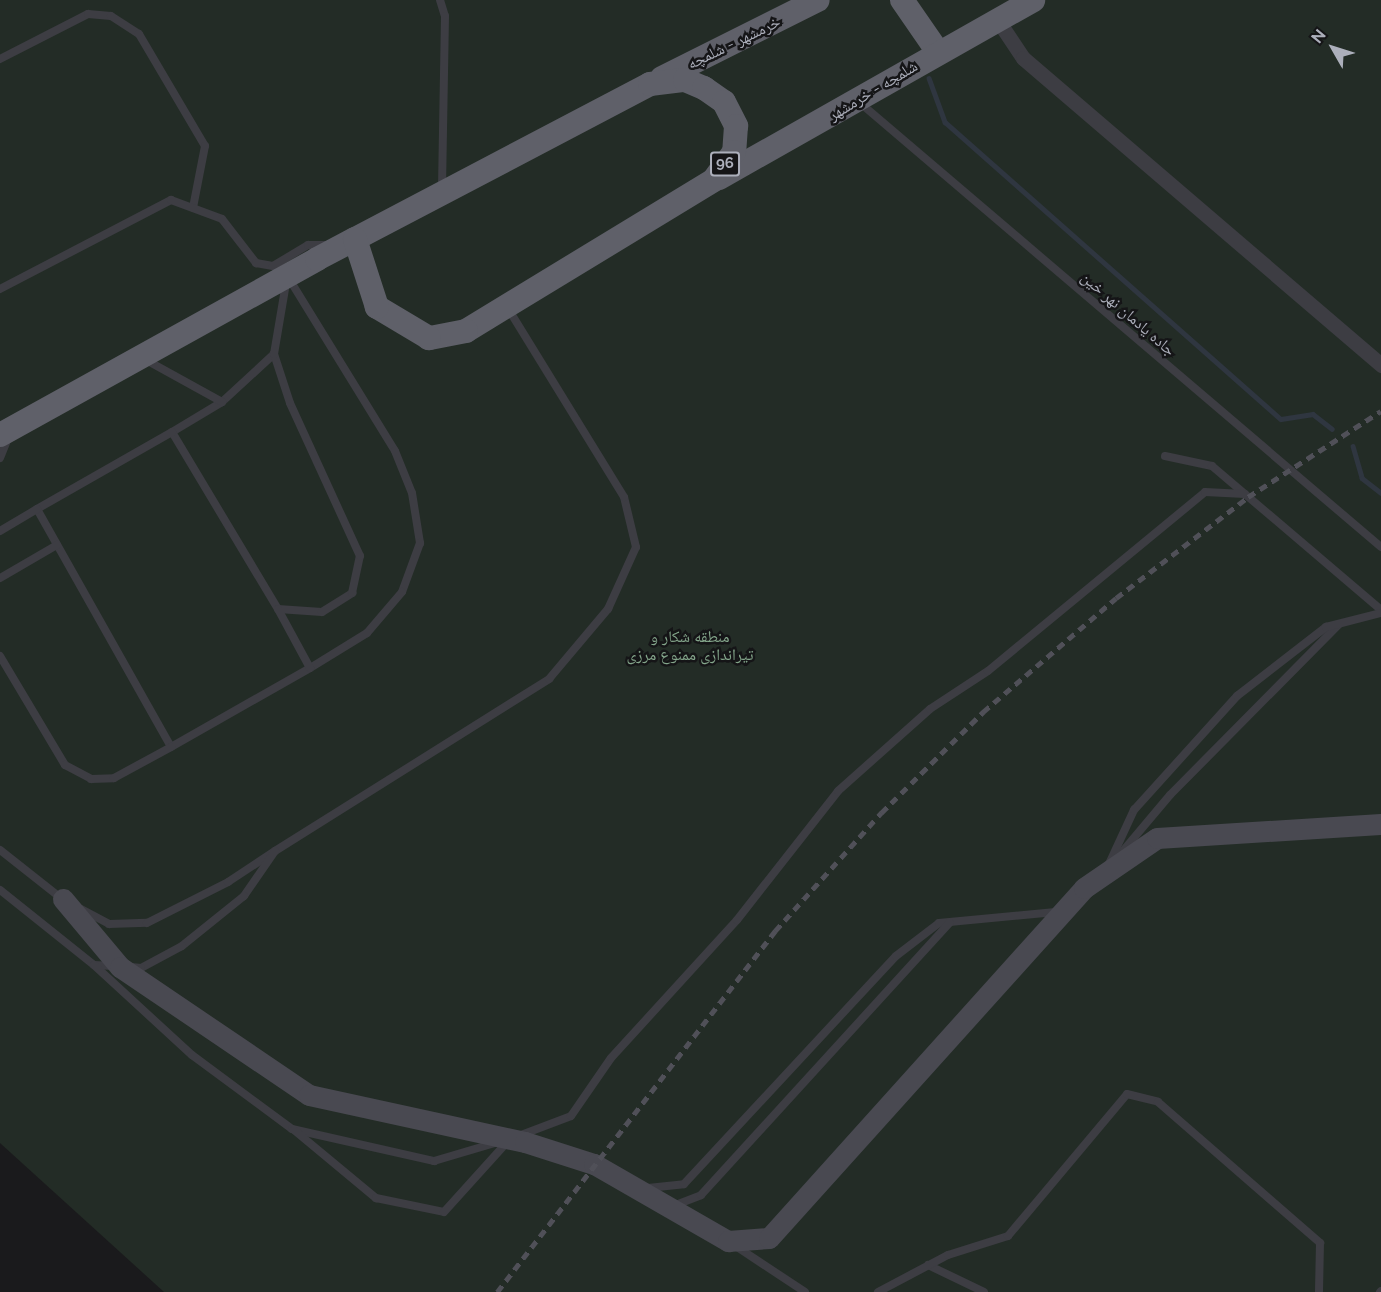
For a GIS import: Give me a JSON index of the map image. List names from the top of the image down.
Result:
{
  "streets": {
    "highway": ["خرمشهر - شلمچه", "شلمچه - خرمشهر", "96"],
    "lane": ["جاده یادمان نهر خین"]
  },
  "crossings": [
    ["خرمشهر - شلمچه", "96"],
    ["شلمچه - خرمشهر", "96"],
    ["شلمچه - خرمشهر", "جاده یادمان نهر خین"]
  ],
  "parks": ["منطقه شکار و تیراندازی ممنوع مرزی"],
  "north": "top left"
}
